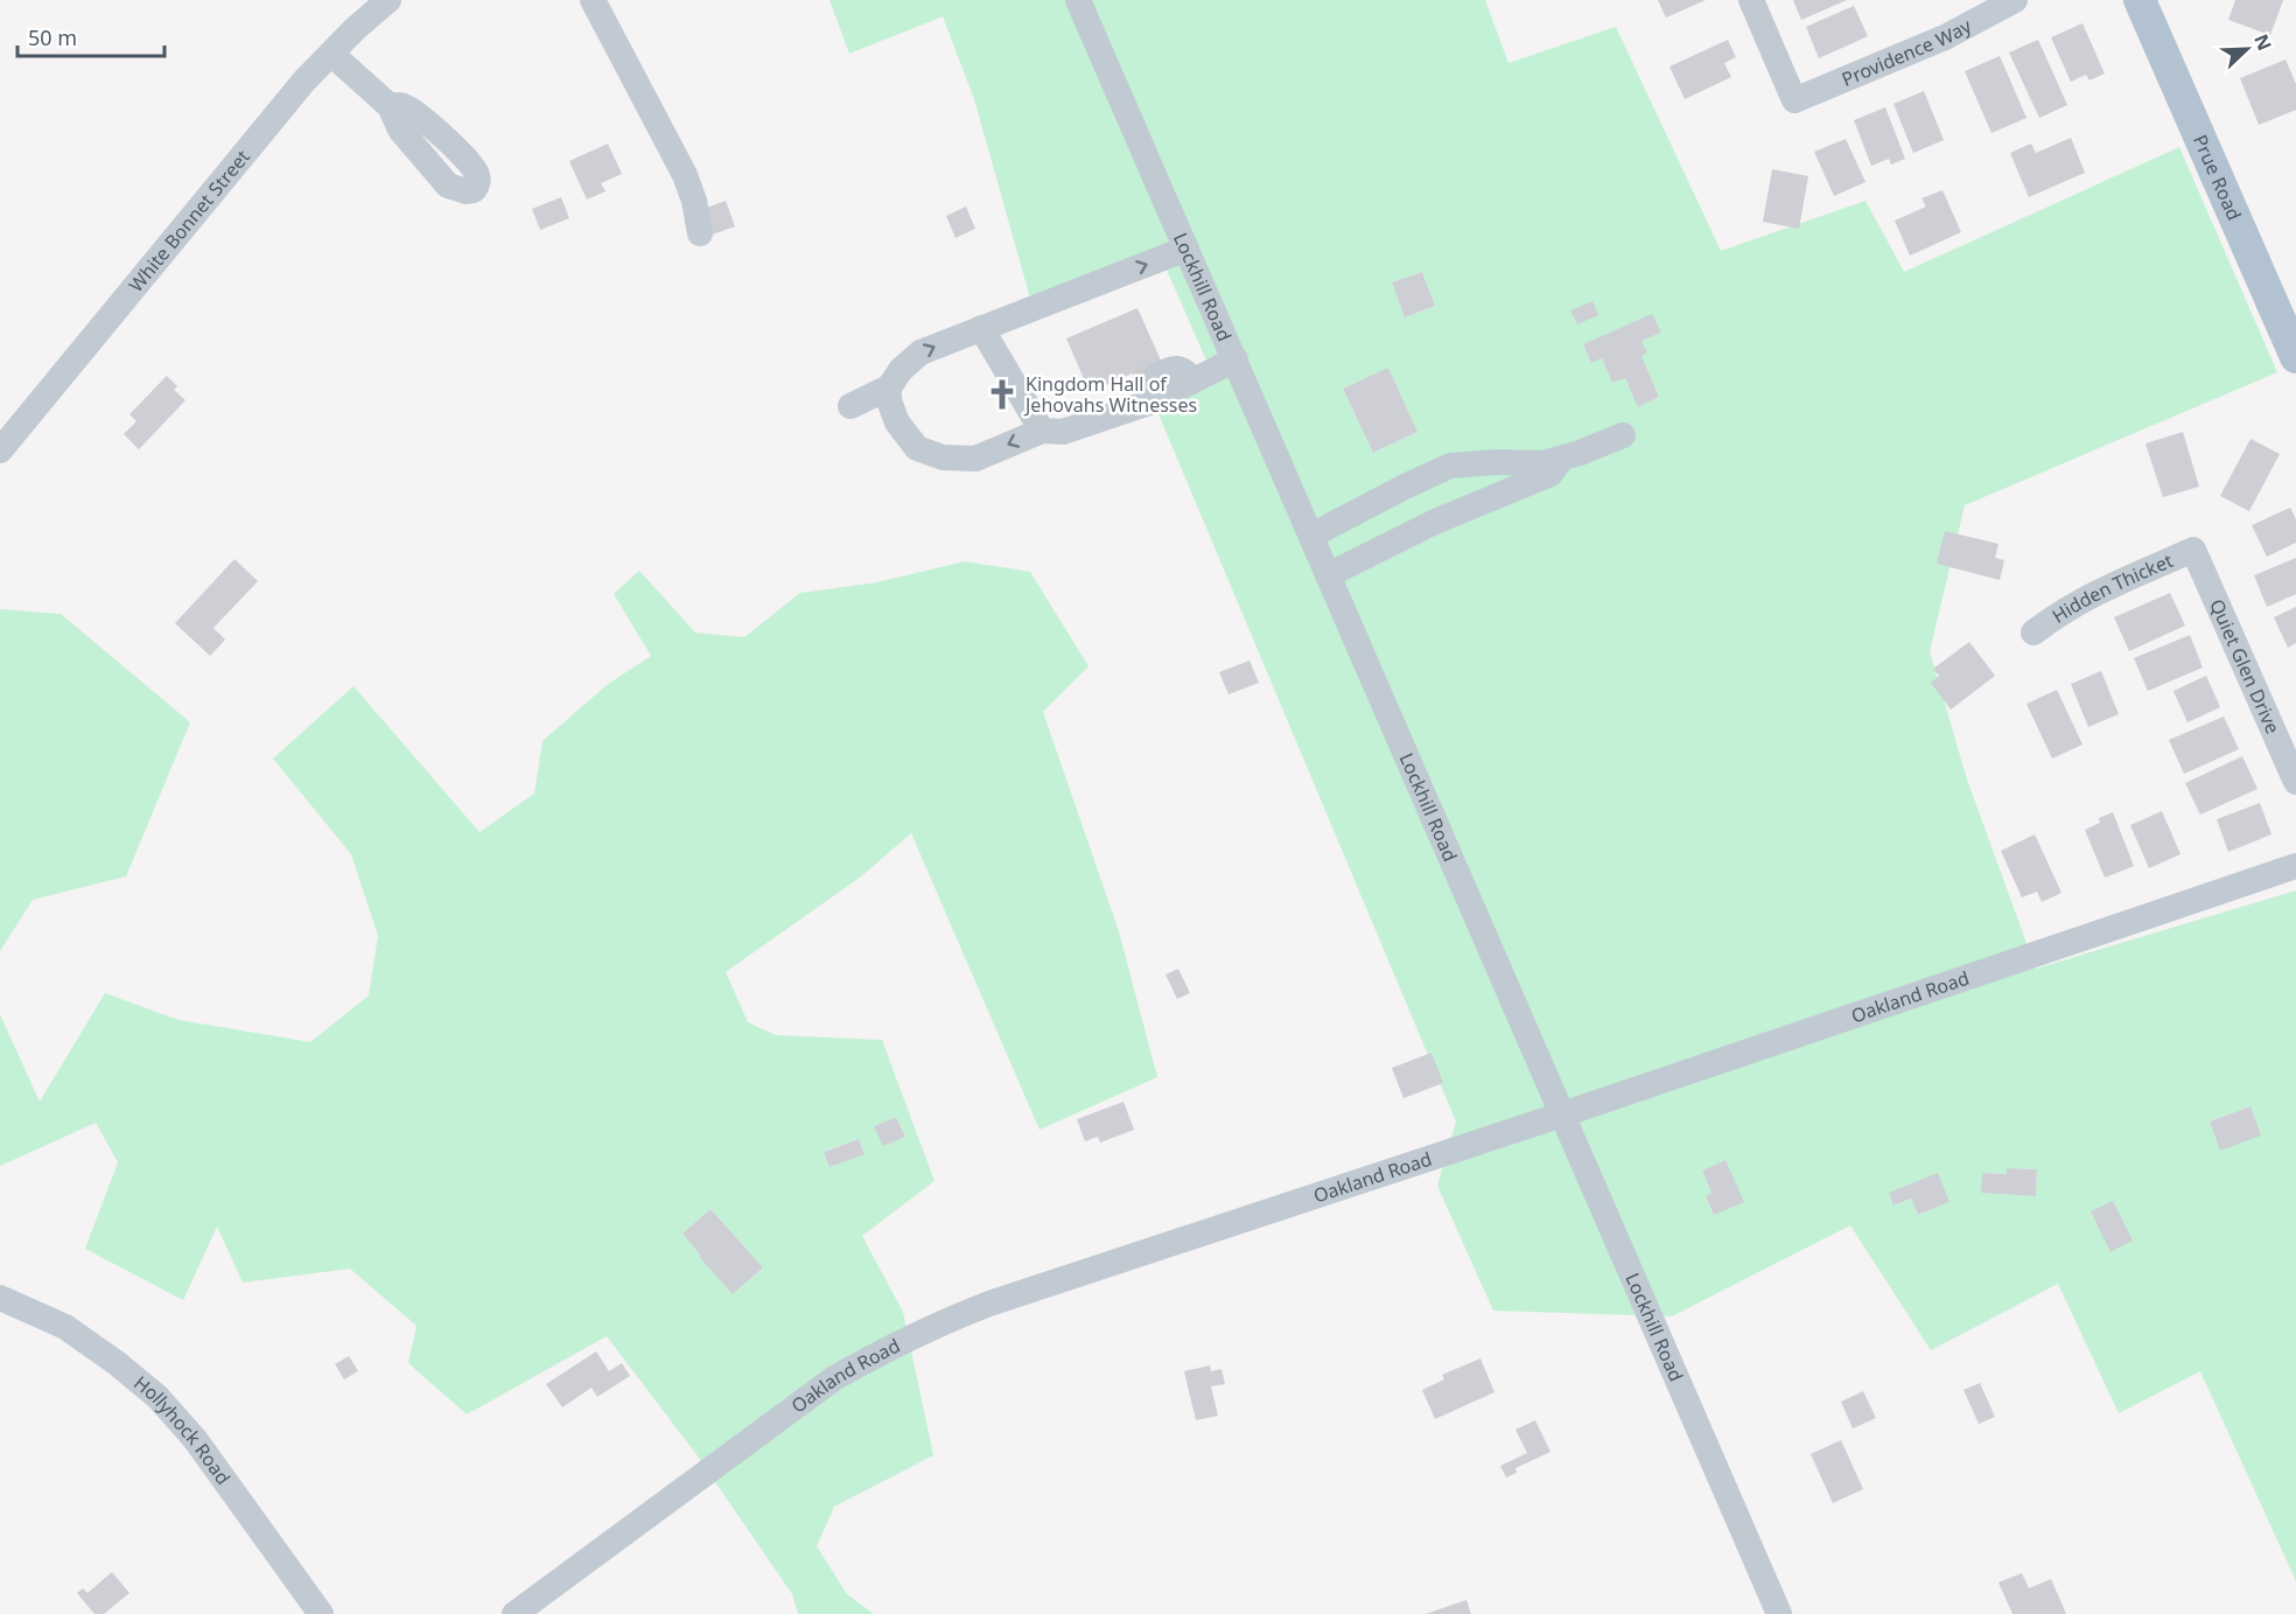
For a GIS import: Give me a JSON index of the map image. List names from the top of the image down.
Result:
{
  "streets": {
    "main road": ["Prue Road"],
    "street": [
      "Providence Way",
      "White Bonnet Street",
      "Lockhill Road",
      "Hidden Thicket",
      "Quiet Glen Drive",
      "Oakland Road",
      "Hollyhock Road"
    ]
  },
  "crossings": [
    ["Lockhill Road", "Oakland Road"],
    ["Hidden Thicket", "Quiet Glen Drive"]
  ],
  "places": {
    "church": ["Kingdom Hall of Jehovahs Witnesses"]
  },
  "scale_bar": "50 m",
  "north": "top right"
}
